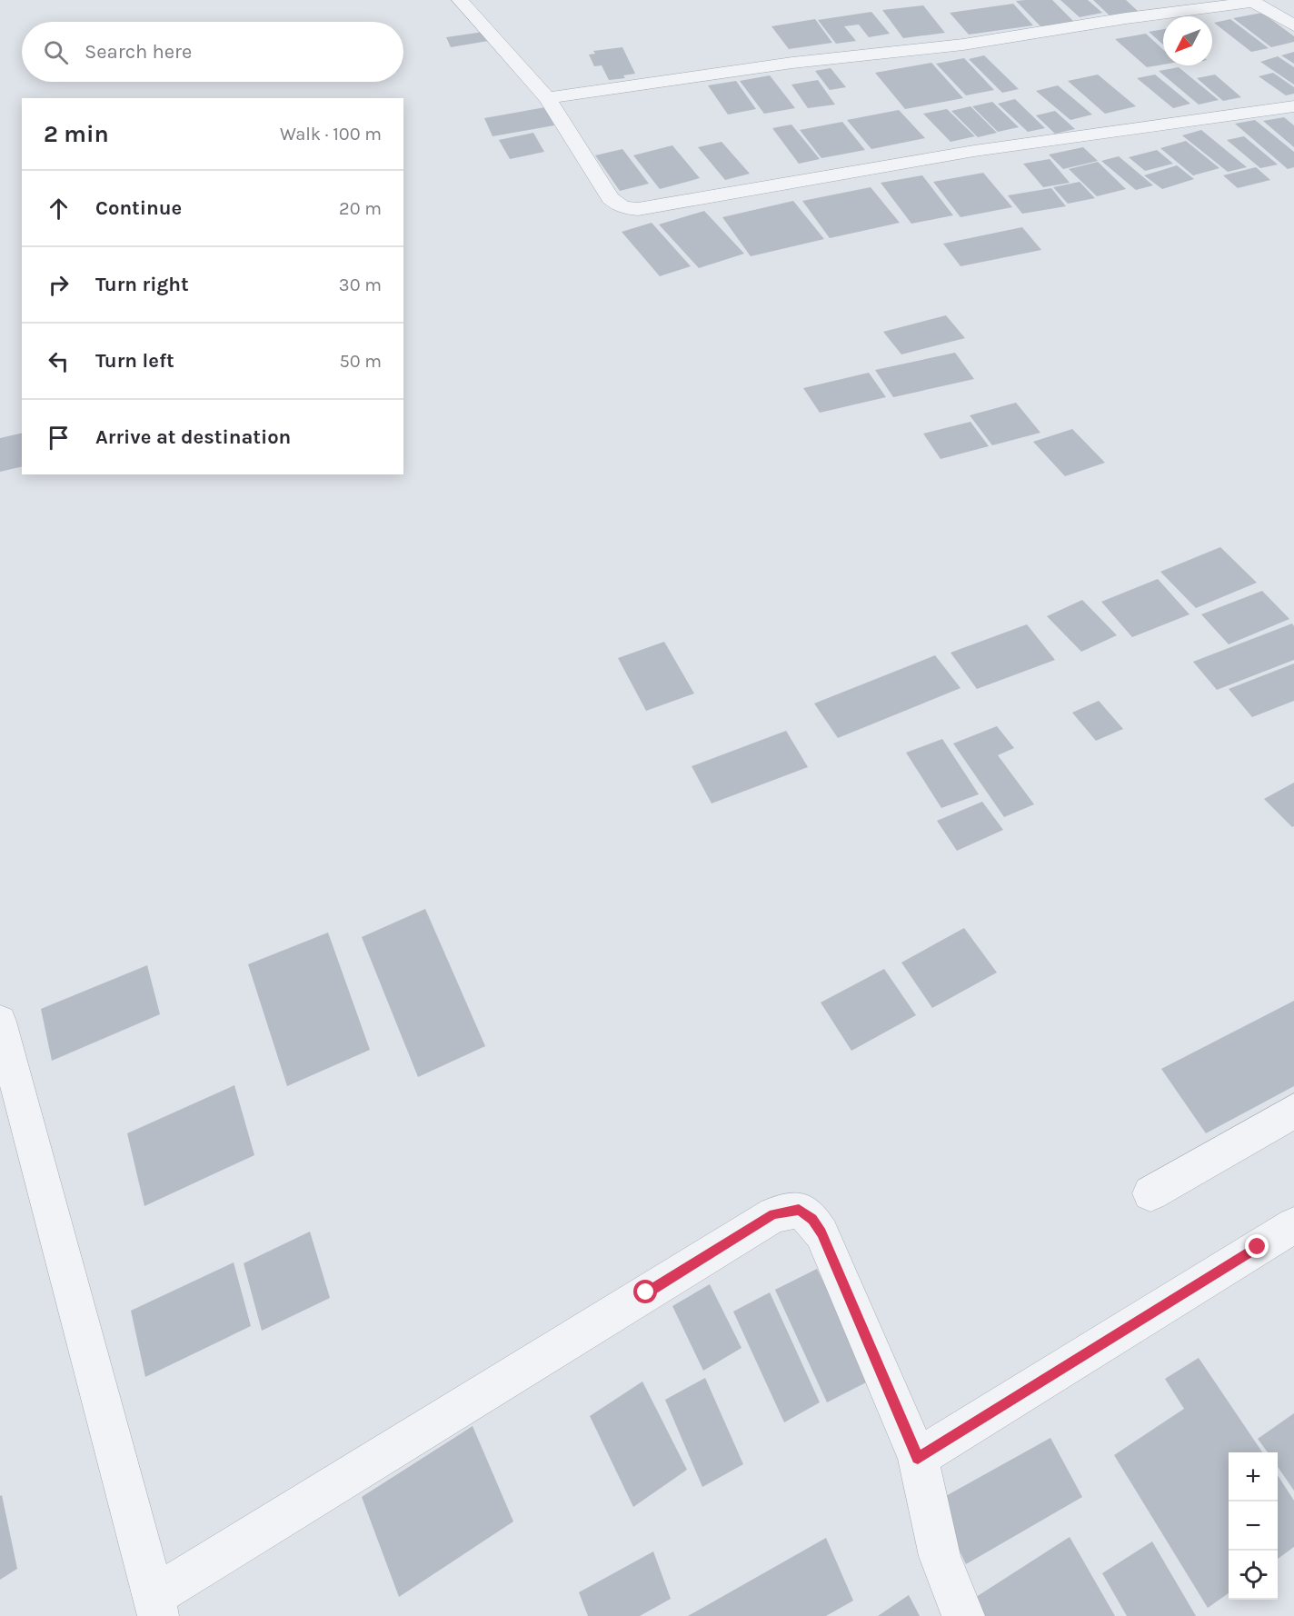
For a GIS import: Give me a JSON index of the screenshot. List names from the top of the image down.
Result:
{
  "north": "bottom left",
  "page": {
    "search": "Search here",
    "heading": ["2 min", "Walk · 100 m"],
    "list": [
      ["Continue", "20 m"],
      ["Turn right", "30 m"],
      ["Turn left", "50 m"],
      "Arrive at destination"
    ],
    "map_buttons": ["+", "−"]
  }
}
